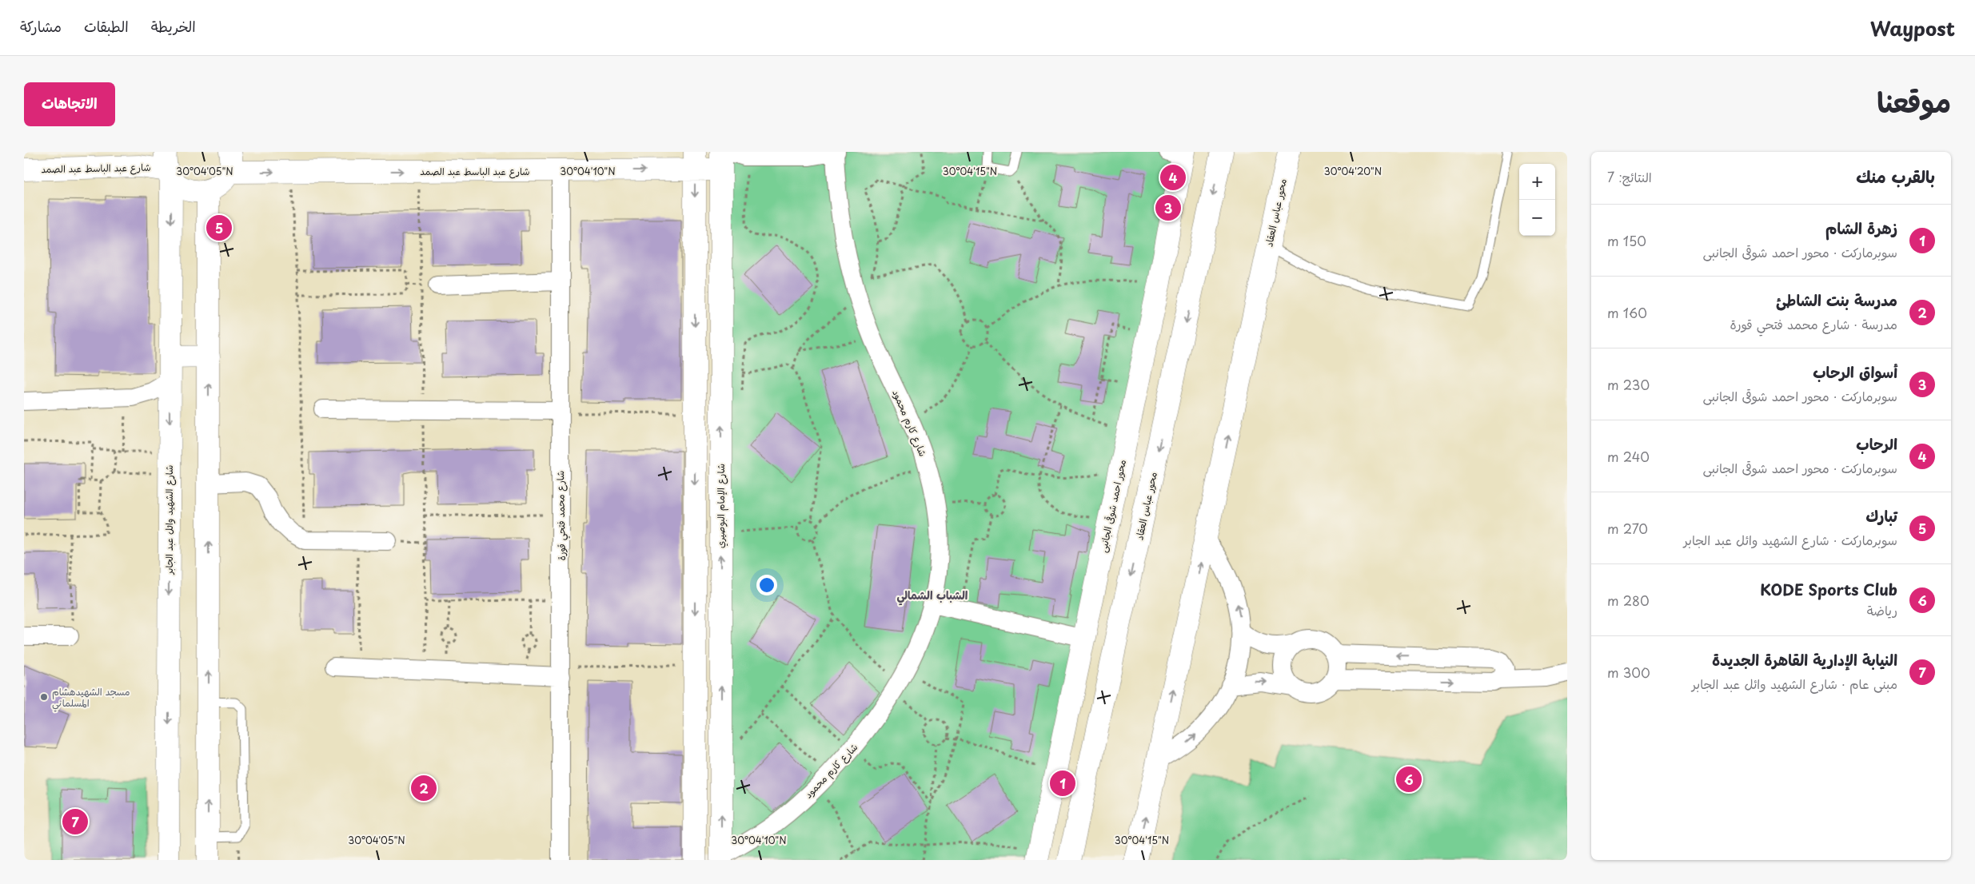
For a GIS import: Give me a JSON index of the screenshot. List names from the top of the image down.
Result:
{
  "streets": {
    "street": [
      "شارع عبد الباسط عبد الصمد",
      "محور عباس العقاد",
      "شارع كارم محمود",
      "شارع الإمام البوصيري",
      "محور احمد شوقى الجانبى",
      "شارع محمد فتحي قورة",
      "شارع الشهيد وائل عبد الجابر"
    ]
  },
  "crossings": [
    ["شارع عبد الباسط عبد الصمد", "شارع الإمام البوصيري"],
    ["شارع عبد الباسط عبد الصمد", "شارع محمد فتحي قورة"],
    ["شارع عبد الباسط عبد الصمد", "شارع الشهيد وائل عبد الجابر"],
    ["شارع كارم محمود", "شارع الإمام البوصيري"]
  ],
  "one_way": ["شارع عبد الباسط عبد الصمد"],
  "districts": ["الشباب الشمالي"],
  "places": ["مسجد الشهيدهشام المسلماني"],
  "page": {
    "header": "Waypost",
    "nav": ["الخريطة", "الطبقات", "مشاركة"],
    "title": "موقعنا",
    "buttons": "الاتجاهات",
    "heading": ["بالقرب منك", "النتائج: 7"],
    "pins": [
      "4",
      "3",
      "5",
      "6",
      "1",
      "2",
      "7"
    ],
    "map_buttons": ["+", "−"],
    "list": [
      {
        "mark": "1",
        "name": "زهرة الشام",
        "note": "سوبرماركت · محور احمد شوقى الجانبى",
        "value": "150 m"
      },
      {
        "mark": "2",
        "name": "مدرسة بنت الشاطئ",
        "note": "مدرسة · شارع محمد فتحي قورة",
        "value": "160 m"
      },
      {
        "mark": "3",
        "name": "أسواق الرحاب",
        "note": "سوبرماركت · محور احمد شوقى الجانبى",
        "value": "230 m"
      },
      {
        "mark": "4",
        "name": "الرحاب",
        "note": "سوبرماركت · محور احمد شوقى الجانبى",
        "value": "240 m"
      },
      {
        "mark": "5",
        "name": "تبارك",
        "note": "سوبرماركت · شارع الشهيد وائل عبد الجابر",
        "value": "270 m"
      },
      {
        "mark": "6",
        "name": "KODE Sports Club",
        "note": "رياضة",
        "value": "280 m"
      },
      {
        "mark": "7",
        "name": "النيابة الإدارية القاهرة الجديدة",
        "note": "مبنى عام · شارع الشهيد وائل عبد الجابر",
        "value": "300 m"
      }
    ]
  },
  "coordinates": [
    "30°04'15\"N",
    "30°04'05\"N",
    "30°04'10\"N",
    "30°04'20\"N"
  ]
}
